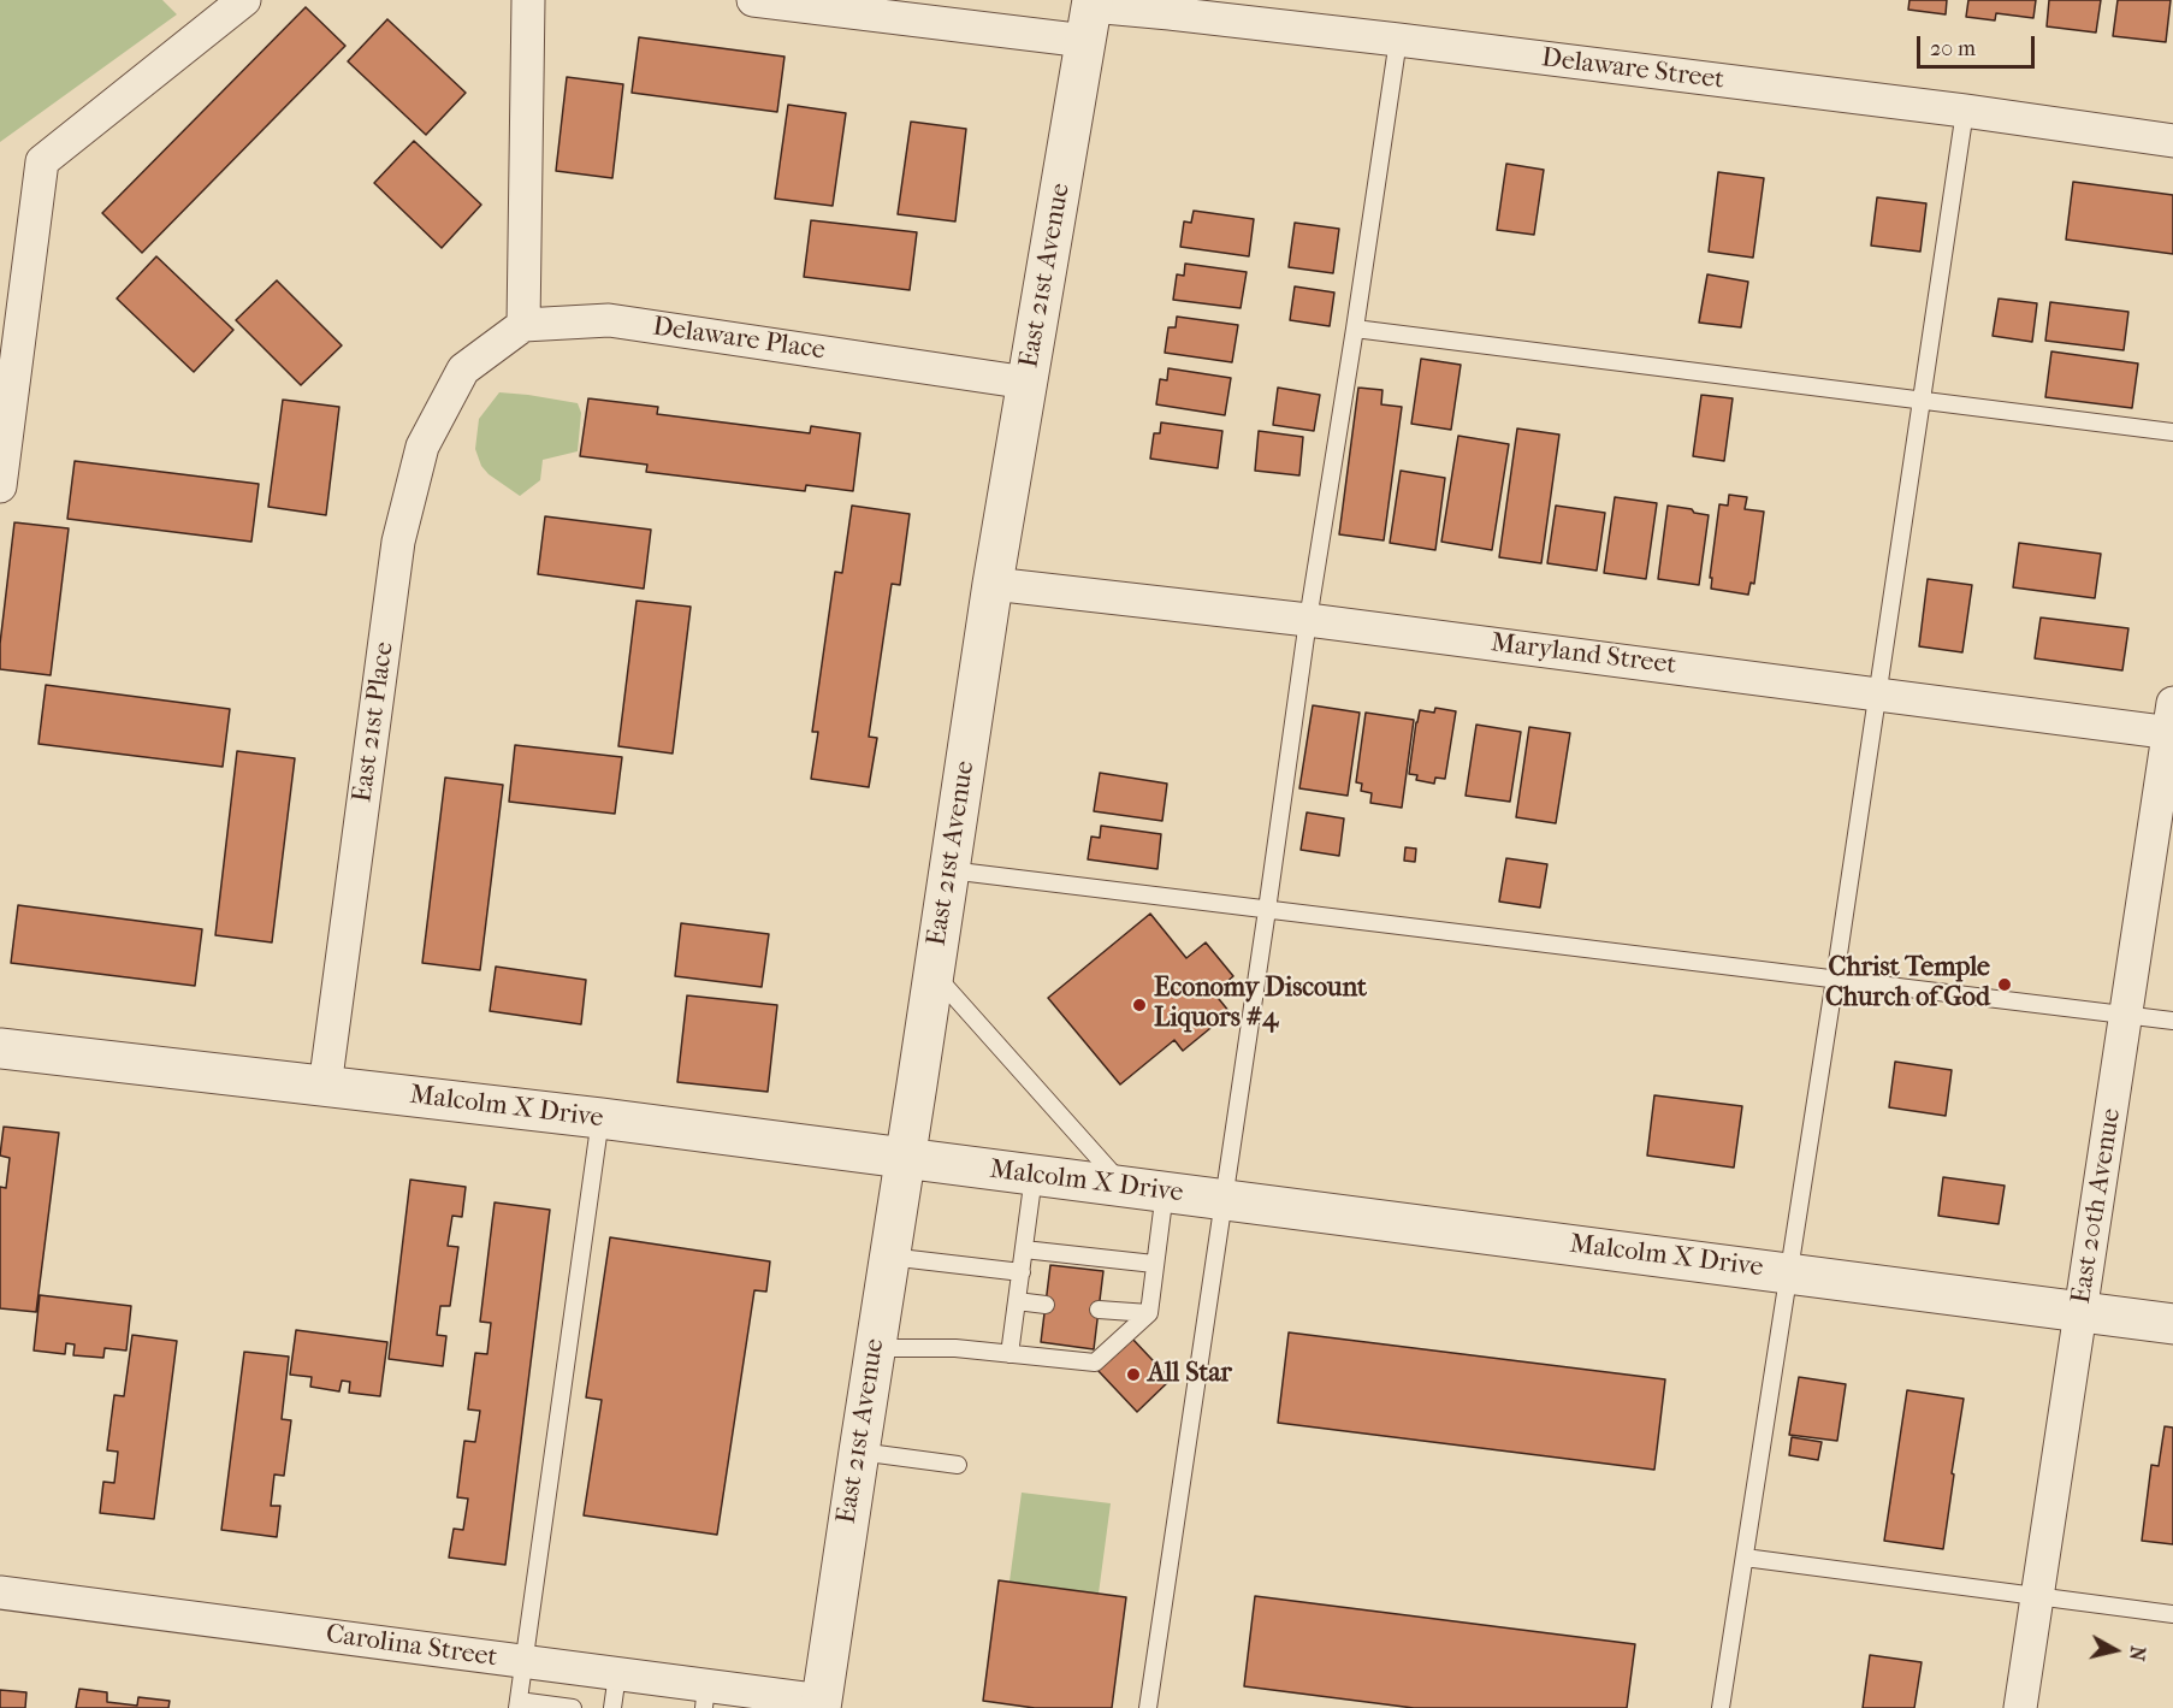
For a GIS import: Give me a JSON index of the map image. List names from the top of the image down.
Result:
{
  "streets": {
    "street": [
      "Delaware Street",
      "East 21st Avenue",
      "Delaware Place",
      "Maryland Street",
      "East 21st Place",
      "Malcolm X Drive",
      "East 20th Avenue",
      "Carolina Street"
    ]
  },
  "crossings": [
    ["Delaware Street", "East 21st Avenue"],
    ["East 21st Avenue", "Delaware Place"],
    ["East 21st Avenue", "Maryland Street"],
    ["East 21st Avenue", "Malcolm X Drive"],
    ["East 21st Avenue", "Carolina Street"],
    ["Delaware Place", "East 21st Place"],
    ["Maryland Street", "East 20th Avenue"],
    ["East 21st Place", "Malcolm X Drive"],
    ["Malcolm X Drive", "East 20th Avenue"]
  ],
  "places": ["Christ Temple Church of God", "Economy Discount Liquors #4", "All Star"],
  "scale_bar": "20 m",
  "north": "right"
}
